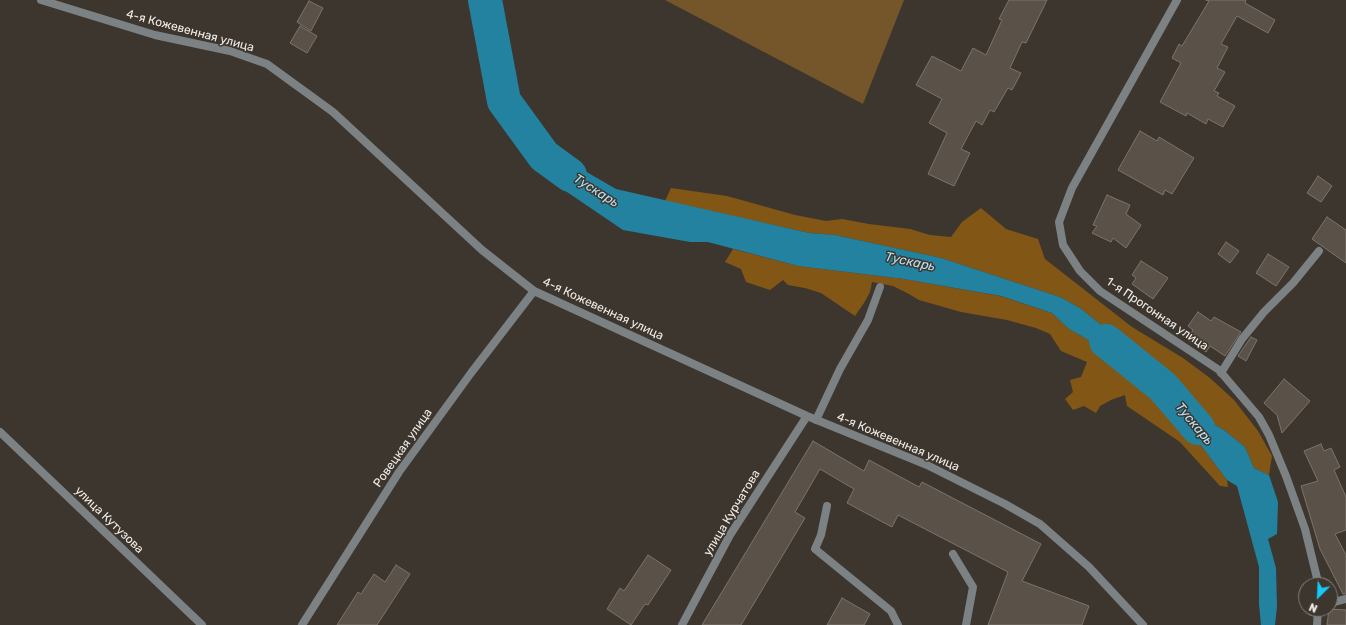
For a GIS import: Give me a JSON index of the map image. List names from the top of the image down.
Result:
{
  "streets": {
    "street": [
      "4-я Кожевенная улица",
      "1-я Прогонная улица",
      "Ровецкая улица",
      "улица Курчатова",
      "улица Кутузова"
    ]
  },
  "crossings": [
    ["4-я Кожевенная улица", "Ровецкая улица"],
    ["4-я Кожевенная улица", "улица Курчатова"]
  ],
  "water": ["Тускарь"],
  "north": "bottom left"
}
